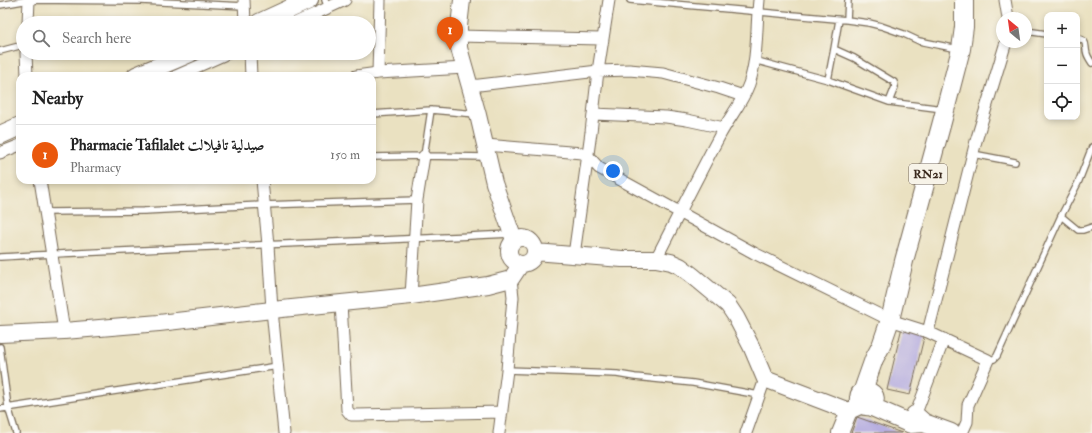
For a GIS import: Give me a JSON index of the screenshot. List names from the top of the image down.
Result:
{
  "streets": {
    "main road": ["RN21"]
  },
  "north": "top left",
  "page": {
    "map_buttons": ["+", "−"],
    "search": "Search here",
    "pins": "1",
    "heading": "Nearby",
    "list": [
      {
        "mark": "1",
        "name": "Pharmacie Tafilalet صيدلية تافيلالت",
        "note": "Pharmacy",
        "value": "150 m"
      }
    ]
  }
}
